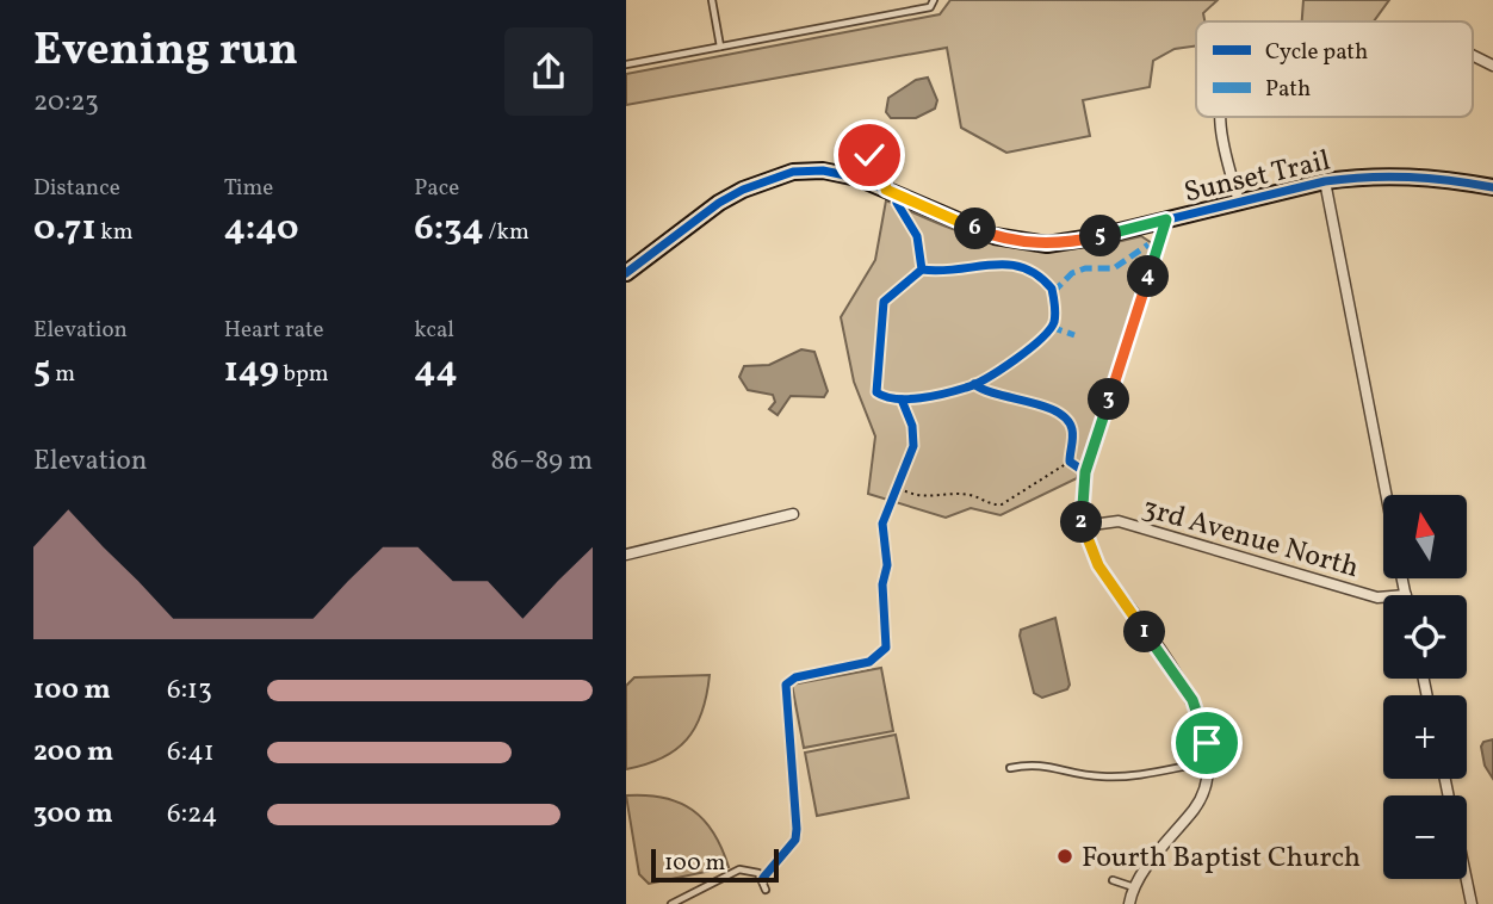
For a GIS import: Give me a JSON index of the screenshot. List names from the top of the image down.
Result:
{
  "streets": {
    "street": ["Sunset Trail", "3rd Avenue North"]
  },
  "places": ["Fourth Baptist Church"],
  "legend": ["Cycle path", "Path"],
  "scale_bar": "100 m",
  "north": "top",
  "page": {
    "heading": ["Evening run", "20:23"],
    "stats": [
      ["Distance", "0.71 km"],
      ["Time", "4:40"],
      ["Pace", "6:34 /km"],
      ["Elevation", "5 m"],
      ["Heart rate", "149 bpm"],
      ["kcal", "44"]
    ],
    "pins": [
      "6",
      "5",
      "4",
      "3",
      "2",
      "1"
    ],
    "chart": ["Elevation", "86–89 m"],
    "map_buttons": ["+", "−"],
    "list": [
      {
        "name": "100 m",
        "note": "6:13"
      },
      {
        "name": "200 m",
        "note": "6:41"
      },
      {
        "name": "300 m",
        "note": "6:24"
      }
    ],
    "scale": "100 m"
  }
}
